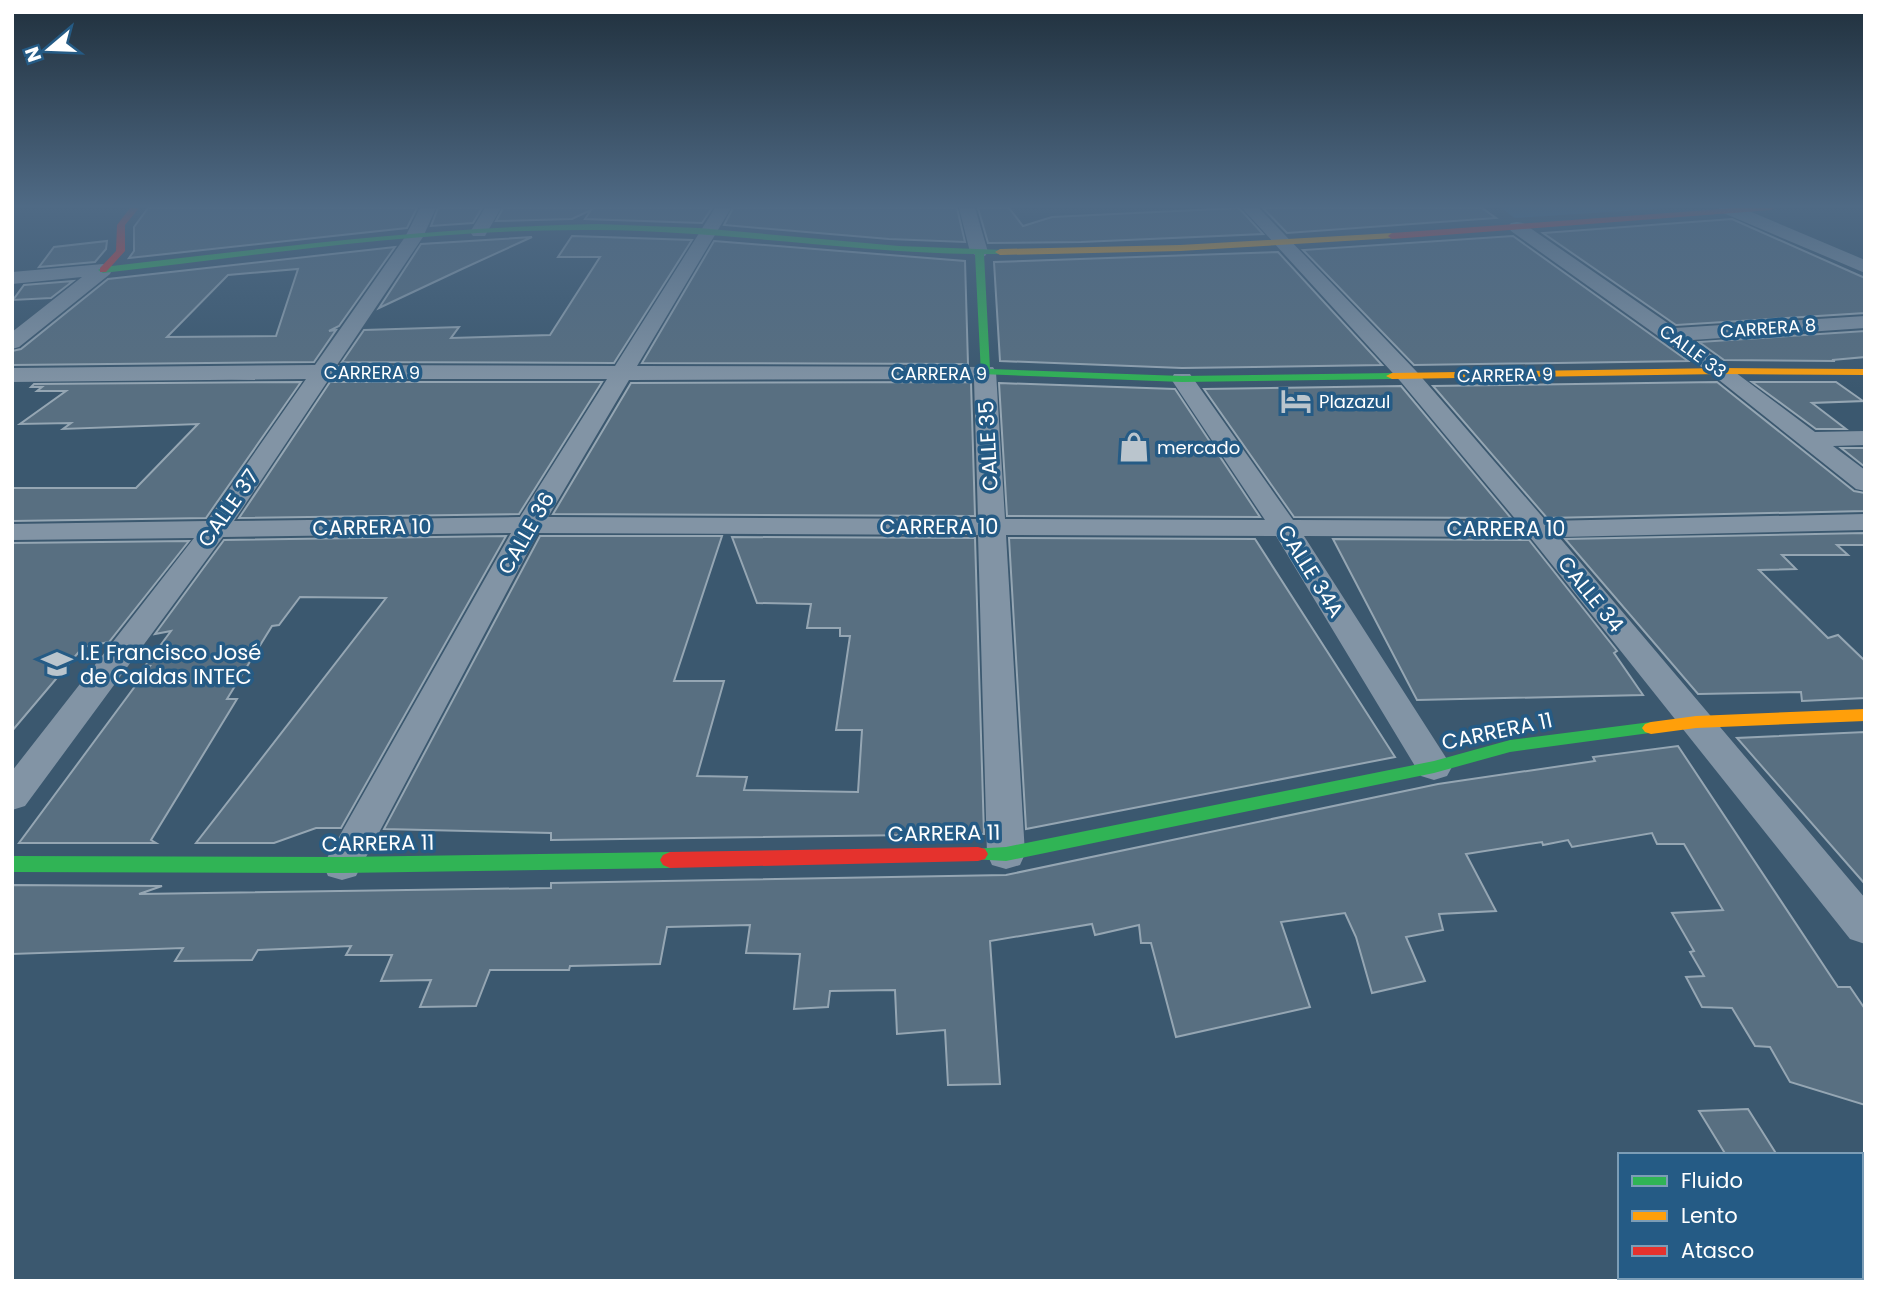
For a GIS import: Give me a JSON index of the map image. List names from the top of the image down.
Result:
{
  "streets": {
    "main road": ["CARRERA 9", "CALLE 35", "CARRERA 11"],
    "street": [
      "CARRERA 8",
      "CALLE 33",
      "CALLE 37",
      "CARRERA 10",
      "CALLE 36",
      "CALLE 34A",
      "CALLE 34"
    ]
  },
  "crossings": [
    ["CARRERA 8", "CALLE 33"],
    ["CALLE 33", "CARRERA 9"],
    ["CARRERA 9", "CALLE 35"],
    ["CARRERA 9", "CALLE 37"],
    ["CARRERA 9", "CALLE 36"],
    ["CARRERA 9", "CALLE 34A"],
    ["CARRERA 9", "CALLE 34"],
    ["CALLE 35", "CARRERA 10"],
    ["CALLE 35", "CARRERA 11"],
    ["CALLE 37", "CARRERA 10"],
    ["CARRERA 10", "CALLE 36"],
    ["CARRERA 10", "CALLE 34A"],
    ["CARRERA 10", "CALLE 34"],
    ["CALLE 36", "CARRERA 11"],
    ["CALLE 34A", "CARRERA 11"],
    ["CALLE 34", "CARRERA 11"]
  ],
  "places": {
    "hotel": ["Plazazul"],
    "shop": ["mercado"],
    "school or university": ["I.E Francisco José de Caldas INTEC"]
  },
  "legend": ["Fluido", "Lento", "Atasco"],
  "north": "left"
}
